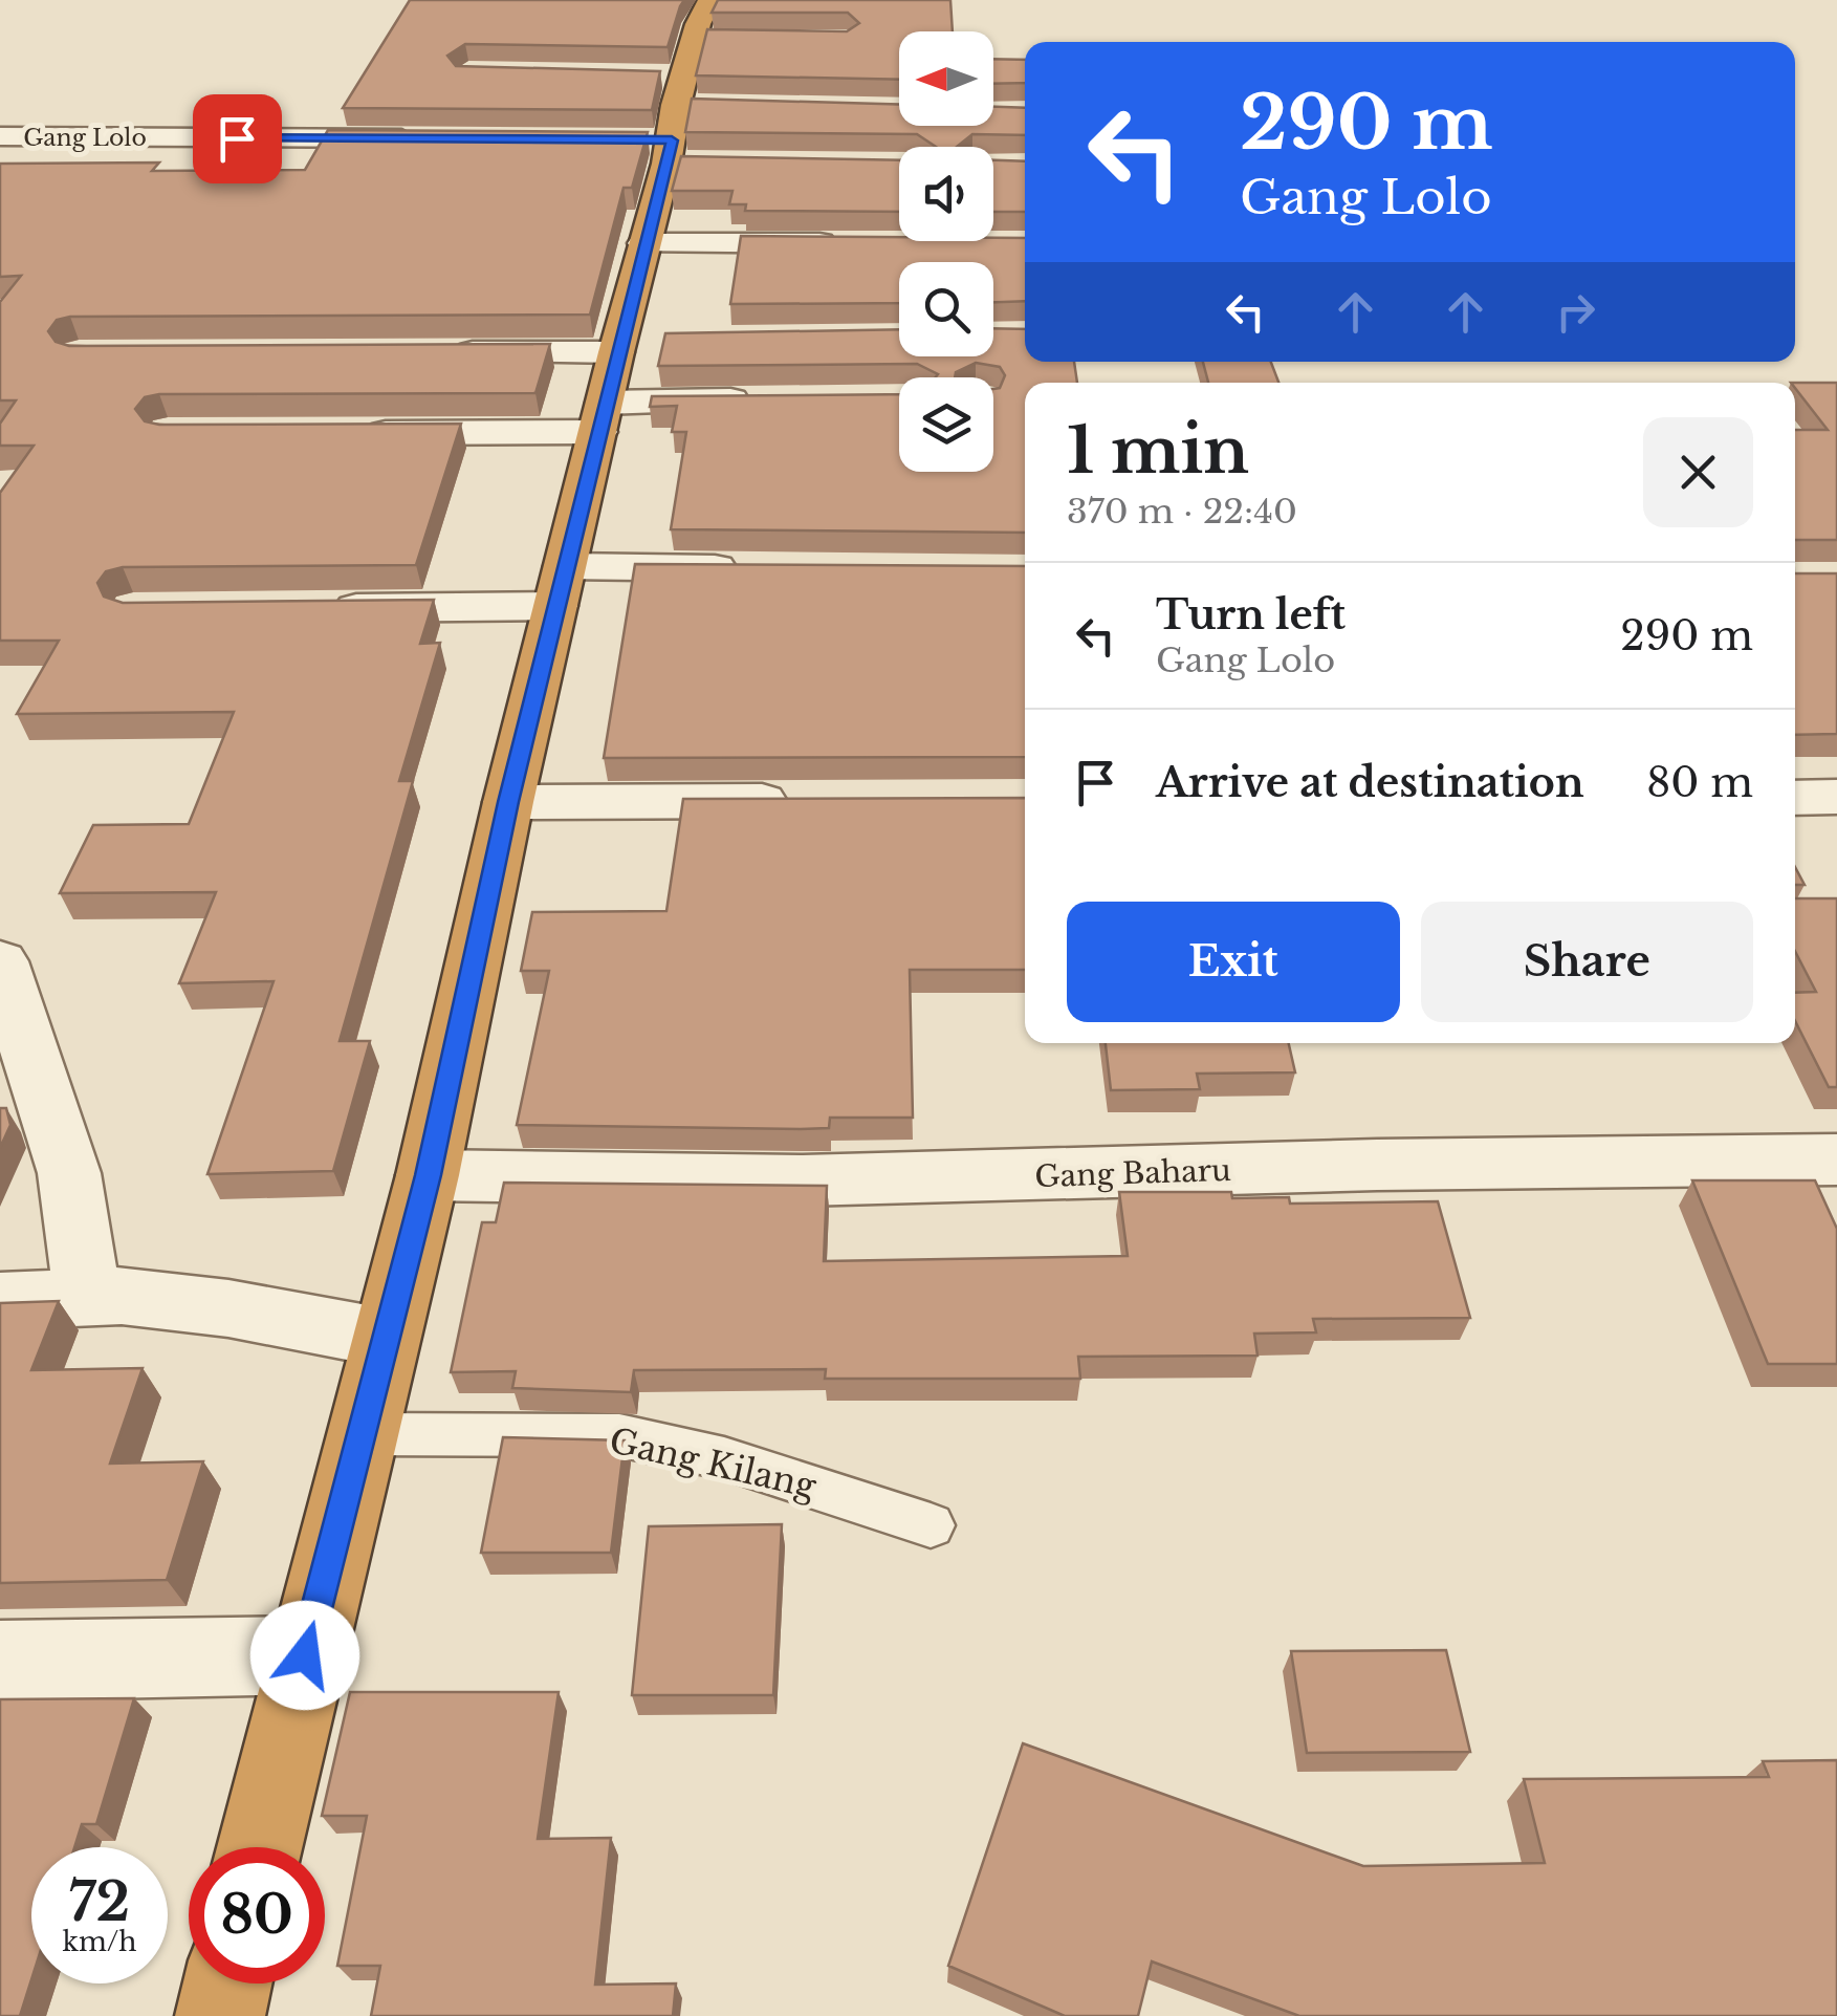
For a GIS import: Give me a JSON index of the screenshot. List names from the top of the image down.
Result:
{
  "streets": {
    "street": ["Gang Lolo", "Gang Baharu"],
    "lane": ["Gang Kilang"]
  },
  "north": "left",
  "page": {
    "turn": ["290 m", "Gang Lolo"],
    "heading": ["1 min", "370 m · 22:40"],
    "list": [
      {
        "name": "Turn left",
        "note": "Gang Lolo",
        "value": "290 m"
      },
      {
        "name": "Arrive at destination",
        "value": "80 m"
      }
    ],
    "buttons": ["Exit", "Share"],
    "speed": "72 km/h",
    "limit": "80"
  }
}
